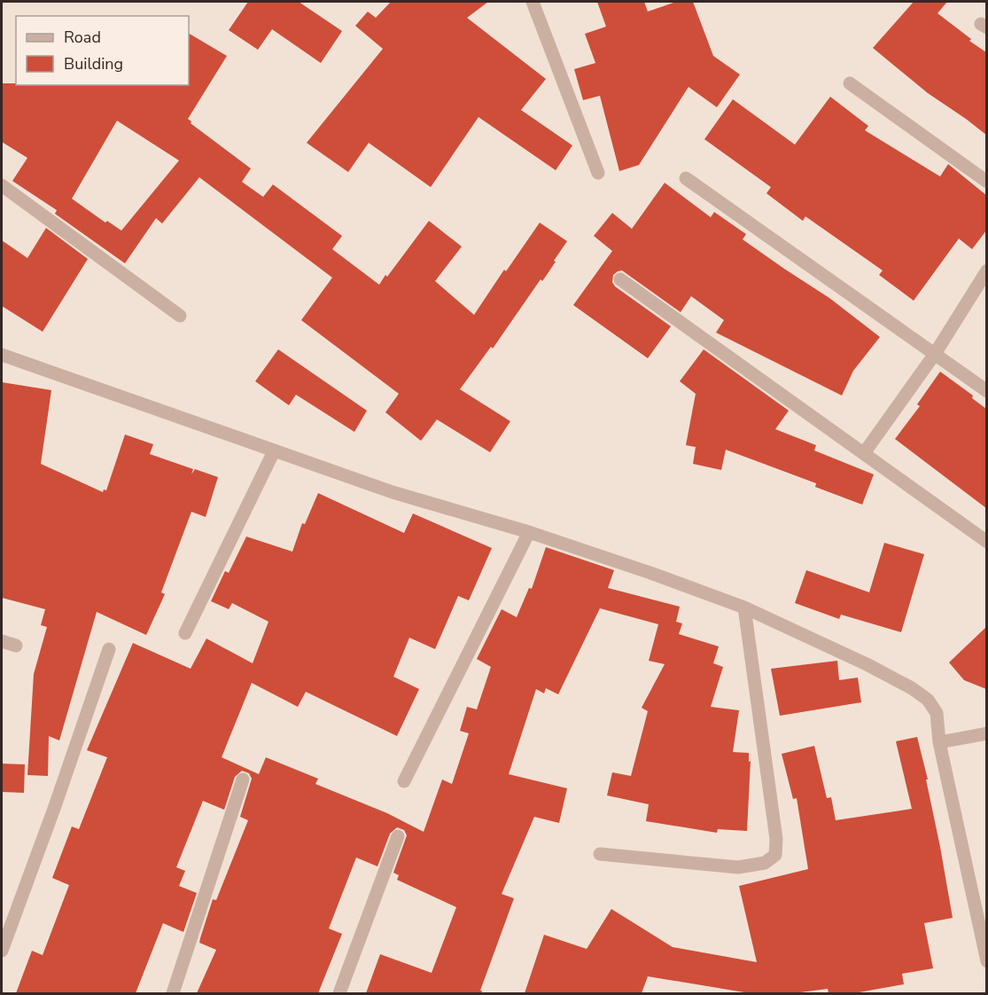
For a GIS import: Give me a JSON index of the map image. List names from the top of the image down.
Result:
{
  "legend": ["Road", "Building"]
}
